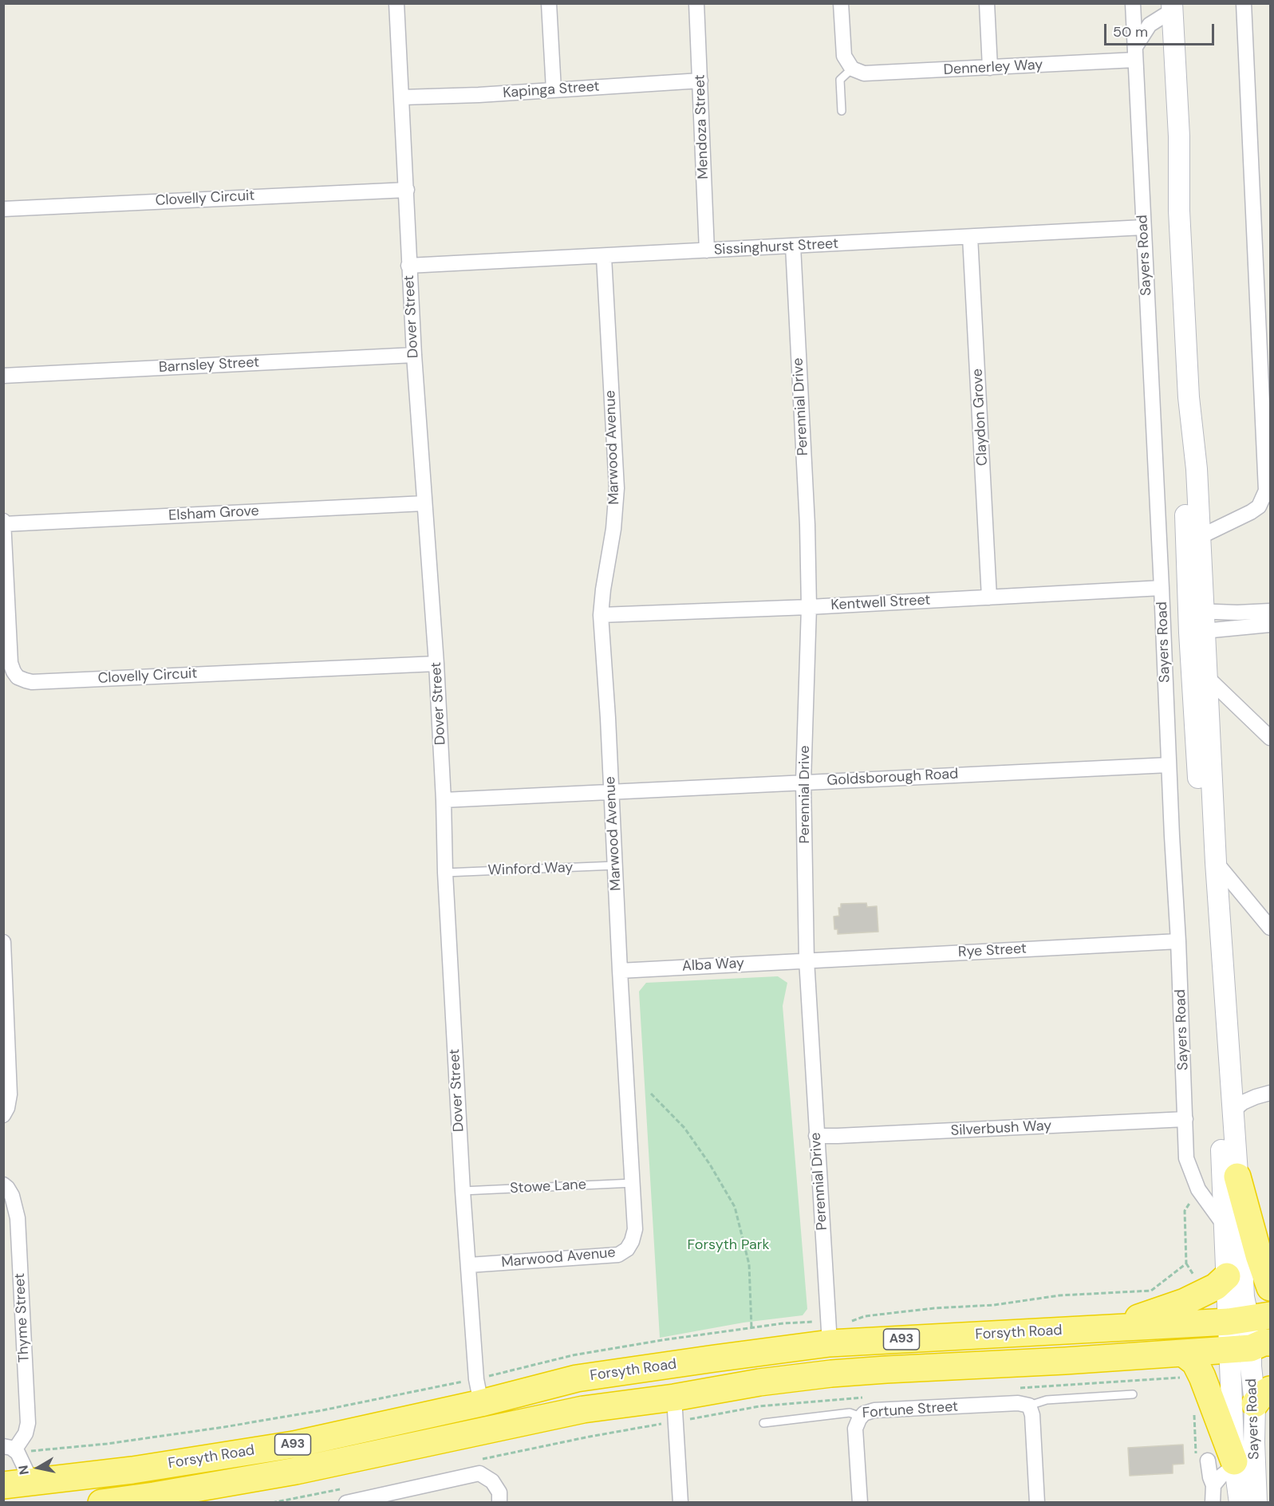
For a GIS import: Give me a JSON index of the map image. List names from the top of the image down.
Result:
{
  "streets": {
    "highway": ["Forsyth Road", "A93"],
    "main road": ["Sayers Road"],
    "street": [
      "Dennerley Way",
      "Kapinga Street",
      "Mendoza Street",
      "Clovelly Circuit",
      "Sissinghurst Street",
      "Dover Street",
      "Barnsley Street",
      "Perennial Drive",
      "Claydon Grove",
      "Marwood Avenue",
      "Elsham Grove",
      "Kentwell Street",
      "Goldsborough Road",
      "Rye Street",
      "Alba Way",
      "Silverbush Way",
      "Thyme Street",
      "Fortune Street"
    ],
    "lane": ["Winford Way", "Stowe Lane"]
  },
  "crossings": [
    ["Dennerley Way", "Sayers Road"],
    ["Kapinga Street", "Mendoza Street"],
    ["Kapinga Street", "Dover Street"],
    ["Mendoza Street", "Sissinghurst Street"],
    ["Clovelly Circuit", "Dover Street"],
    ["Clovelly Circuit", "Elsham Grove"],
    ["Sissinghurst Street", "Sayers Road"],
    ["Sissinghurst Street", "Dover Street"],
    ["Sissinghurst Street", "Perennial Drive"],
    ["Sissinghurst Street", "Claydon Grove"],
    ["Sissinghurst Street", "Marwood Avenue"],
    ["Sayers Road", "Kentwell Street"],
    ["Sayers Road", "Goldsborough Road"],
    ["Sayers Road", "Rye Street"],
    ["Sayers Road", "Silverbush Way"],
    ["Sayers Road", "Forsyth Road"],
    ["Dover Street", "Barnsley Street"],
    ["Dover Street", "Marwood Avenue"],
    ["Dover Street", "Elsham Grove"],
    ["Dover Street", "Goldsborough Road"],
    ["Dover Street", "Winford Way"],
    ["Dover Street", "Stowe Lane"],
    ["Dover Street", "Forsyth Road"],
    ["Perennial Drive", "Kentwell Street"],
    ["Perennial Drive", "Goldsborough Road"],
    ["Perennial Drive", "Rye Street"],
    ["Perennial Drive", "Alba Way"],
    ["Perennial Drive", "Silverbush Way"],
    ["Perennial Drive", "Forsyth Road"],
    ["Claydon Grove", "Kentwell Street"],
    ["Marwood Avenue", "Kentwell Street"],
    ["Marwood Avenue", "Goldsborough Road"],
    ["Marwood Avenue", "Winford Way"],
    ["Marwood Avenue", "Alba Way"],
    ["Marwood Avenue", "Stowe Lane"],
    ["Rye Street", "Alba Way"]
  ],
  "parks": ["Forsyth Park"],
  "scale_bar": "50 m",
  "north": "left"
}
